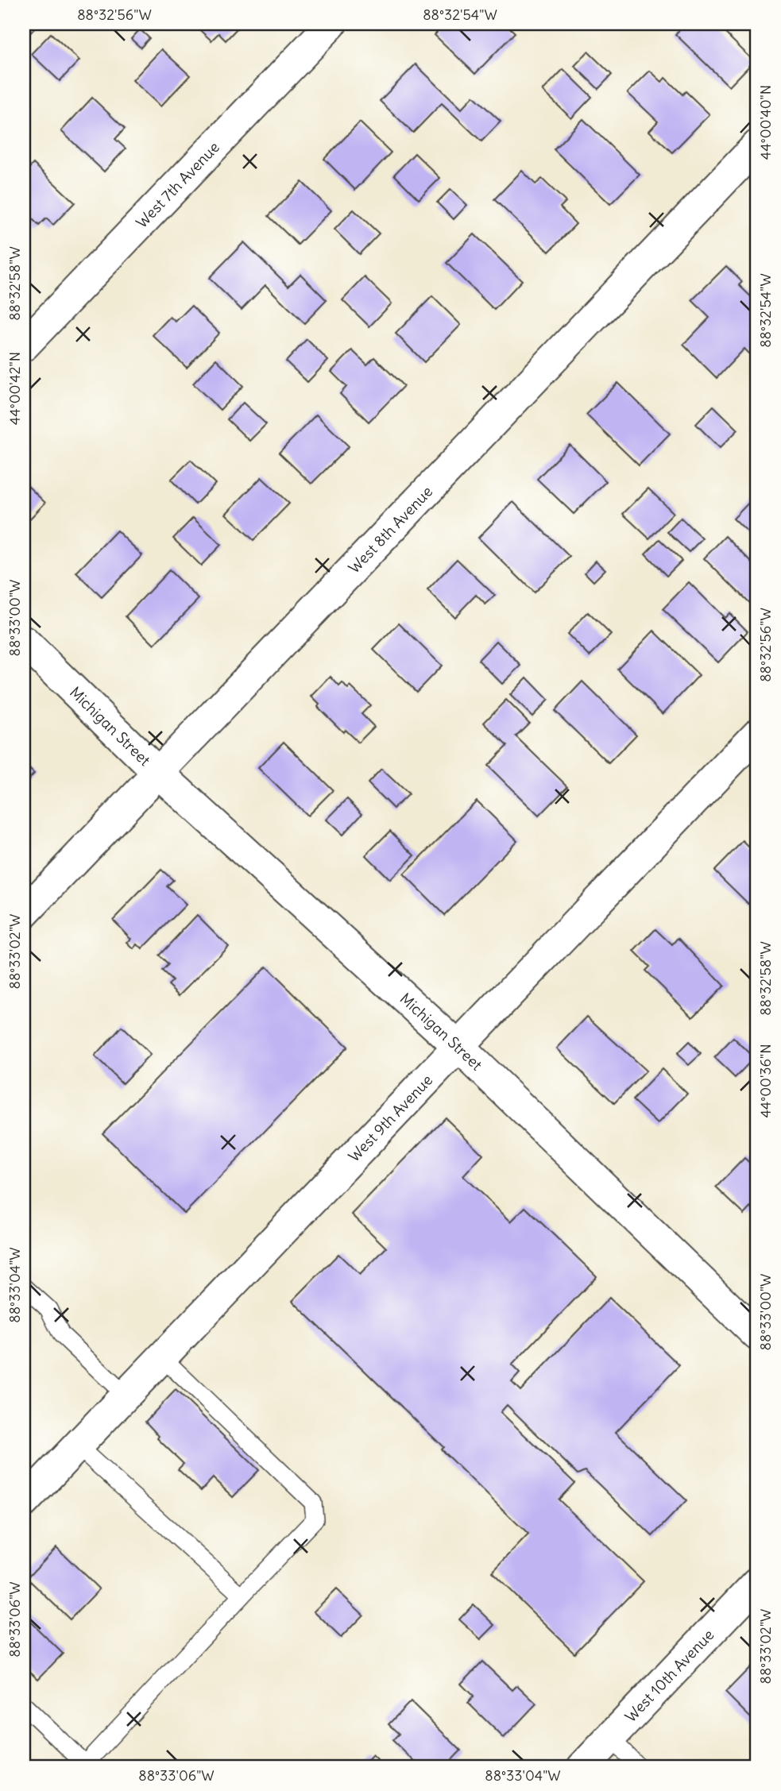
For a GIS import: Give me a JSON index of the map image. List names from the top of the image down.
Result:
{
  "streets": {
    "street": [
      "West 7th Avenue",
      "West 8th Avenue",
      "Michigan Street",
      "West 9th Avenue",
      "West 10th Avenue"
    ]
  },
  "crossings": [
    ["West 8th Avenue", "Michigan Street"],
    ["Michigan Street", "West 9th Avenue"]
  ],
  "coordinates": [
    "88°32'56\"W",
    "88°32'54\"W",
    "44°00'40\"N",
    "88°32'58\"W",
    "44°00'42\"N",
    "88°33'00\"W",
    "88°33'02\"W",
    "44°00'36\"N",
    "88°33'04\"W",
    "88°33'06\"W"
  ]
}
